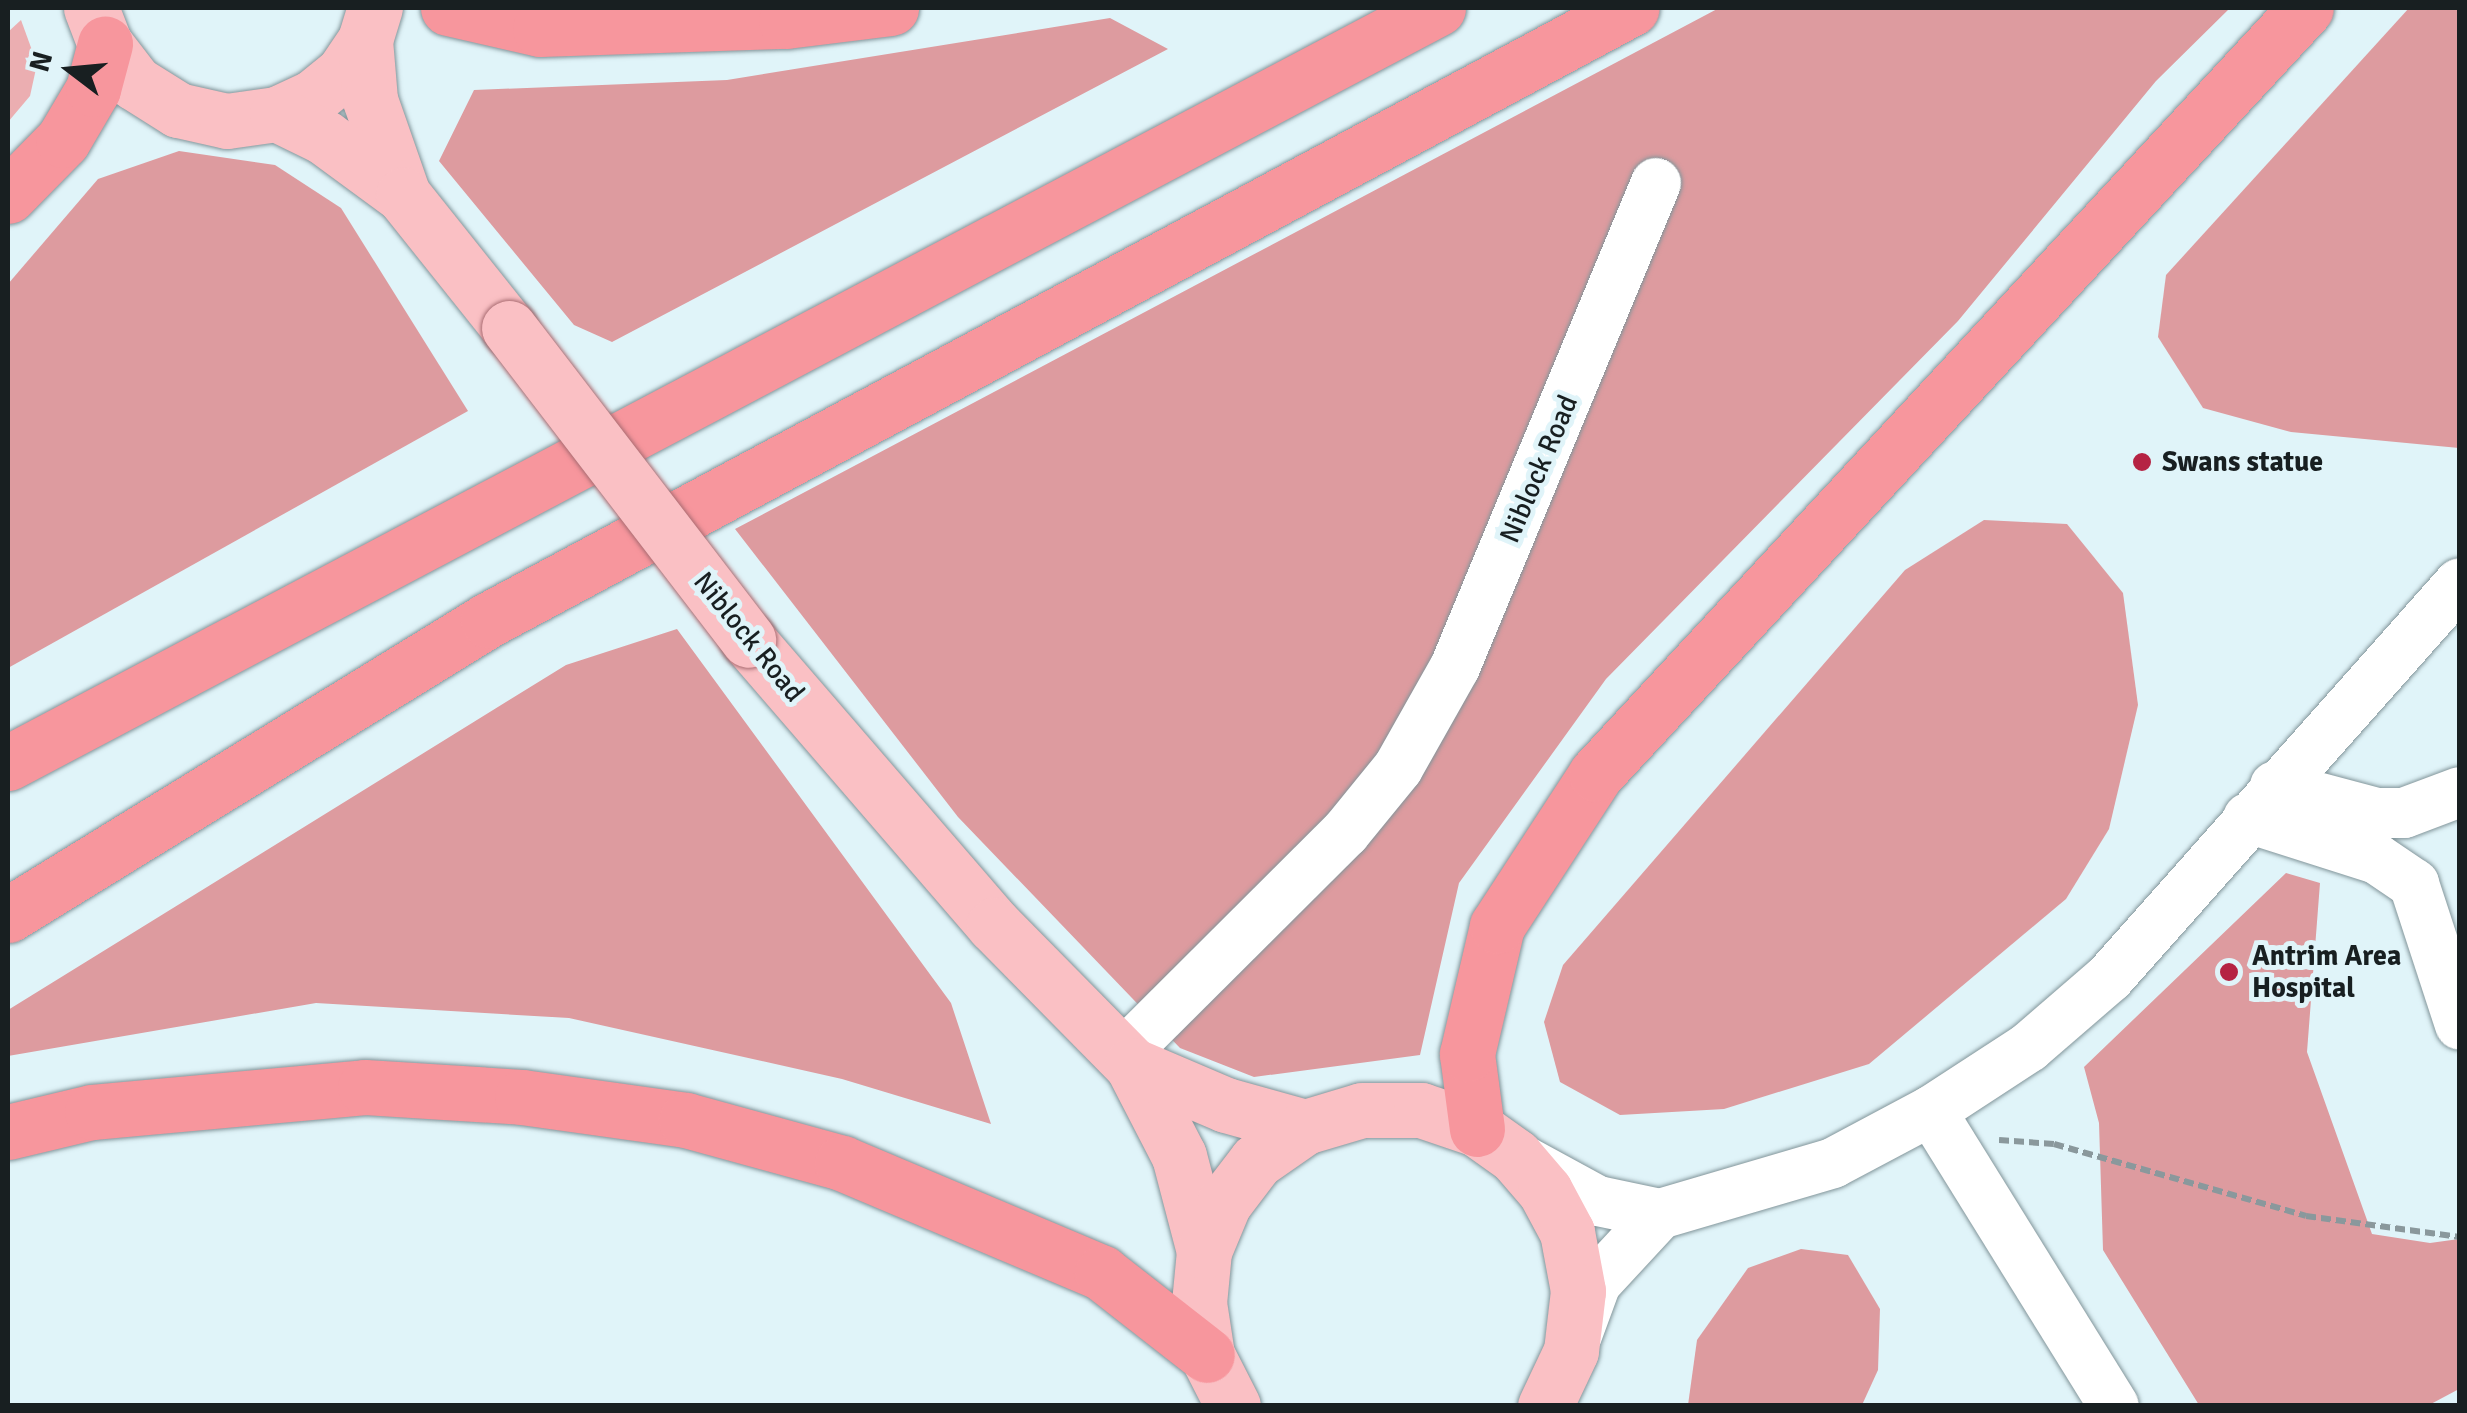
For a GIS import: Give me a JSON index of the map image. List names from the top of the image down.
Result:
{
  "streets": {
    "main road": ["Niblock Road"]
  },
  "places": ["Swans statue", "Antrim Area Hospital"],
  "north": "left"
}
